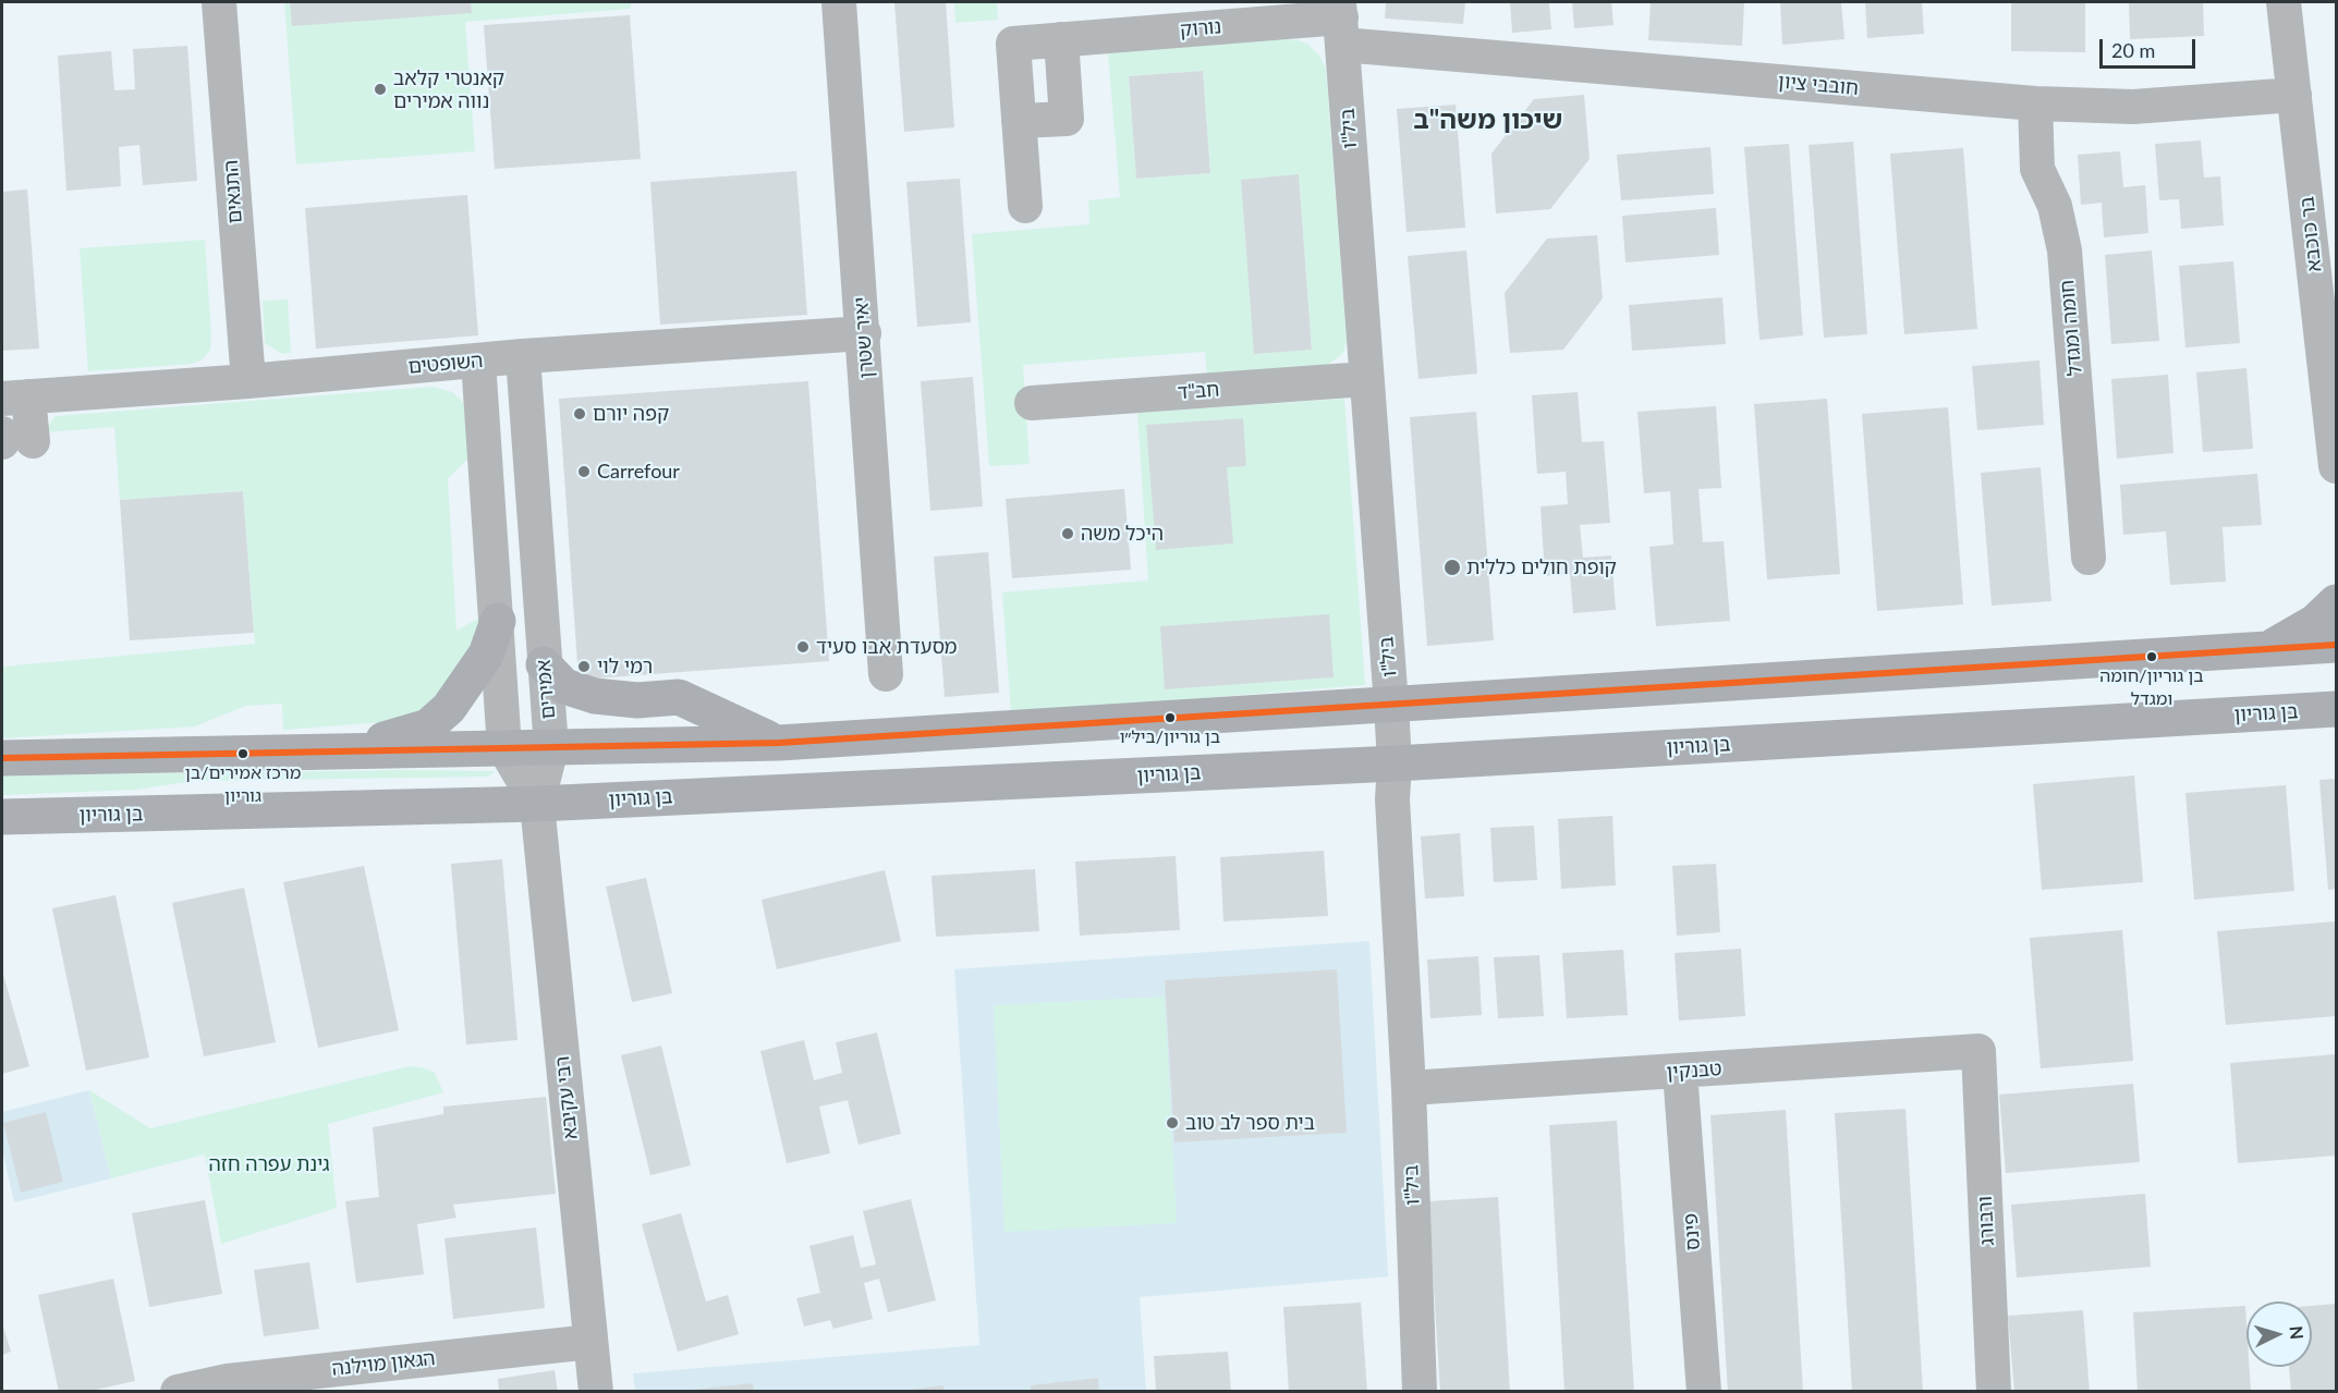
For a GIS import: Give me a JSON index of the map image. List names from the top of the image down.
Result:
{
  "streets": {
    "main road": ["בן גוריון"],
    "street": [
      "נורוק",
      "חובבי ציון",
      "ביל\"ו",
      "התנאים",
      "בר כוכבא",
      "חומה ומגדל",
      "יאיר שטרן",
      "השופטים",
      "חב\"ד",
      "אמירים",
      "טבנקין",
      "רבי עקיבא",
      "ורבורג",
      "פינס",
      "הגאון מוילנה"
    ]
  },
  "crossings": [
    ["נורוק", "חובבי ציון"],
    ["נורוק", "ביל\"ו"],
    ["חובבי ציון", "ביל\"ו"],
    ["חובבי ציון", "בר כוכבא"],
    ["חובבי ציון", "חומה ומגדל"],
    ["ביל\"ו", "חב\"ד"],
    ["ביל\"ו", "בן גוריון"],
    ["ביל\"ו", "טבנקין"],
    ["התנאים", "השופטים"],
    ["יאיר שטרן", "השופטים"],
    ["השופטים", "אמירים"],
    ["אמירים", "בן גוריון"],
    ["אמירים", "רבי עקיבא"],
    ["בן גוריון", "רבי עקיבא"],
    ["טבנקין", "ורבורג"],
    ["טבנקין", "פינס"],
    ["רבי עקיבא", "הגאון מוילנה"]
  ],
  "districts": ["שיכון משה\"ב"],
  "parks": ["גינת עפרה חזה"],
  "places": [
    "קאנטרי קלאב נווה אמירים",
    "קפה יורם",
    "Carrefour",
    "היכל משה",
    "קופת חולים כללית",
    "מסעדת אבו סעיד",
    "בן גוריון/חומה ומגדל",
    "רמי לוי",
    "בן גוריון/ביל״ו",
    "מרכז אמירים/בן גוריון",
    "בית ספר לב טוב"
  ],
  "scale_bar": "20 m",
  "north": "right"
}
